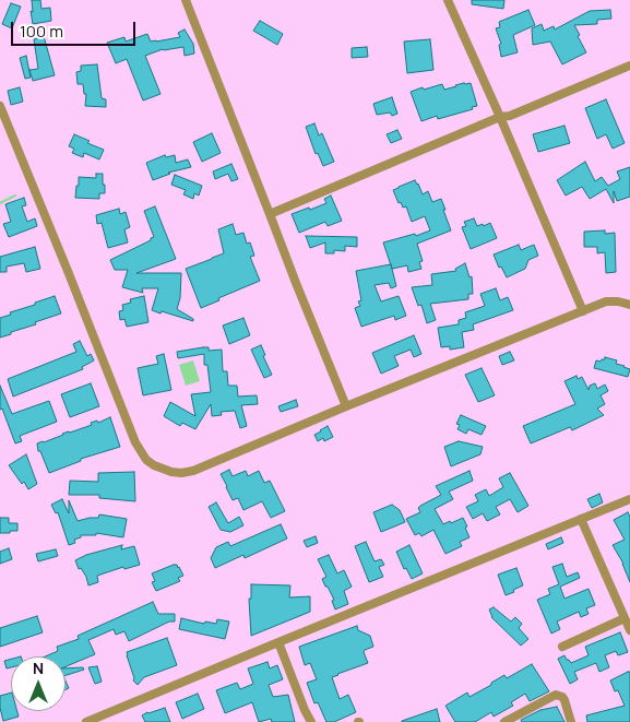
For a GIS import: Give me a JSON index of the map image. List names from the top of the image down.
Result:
{
  "scale_bar": "100 m",
  "north": "top"
}
